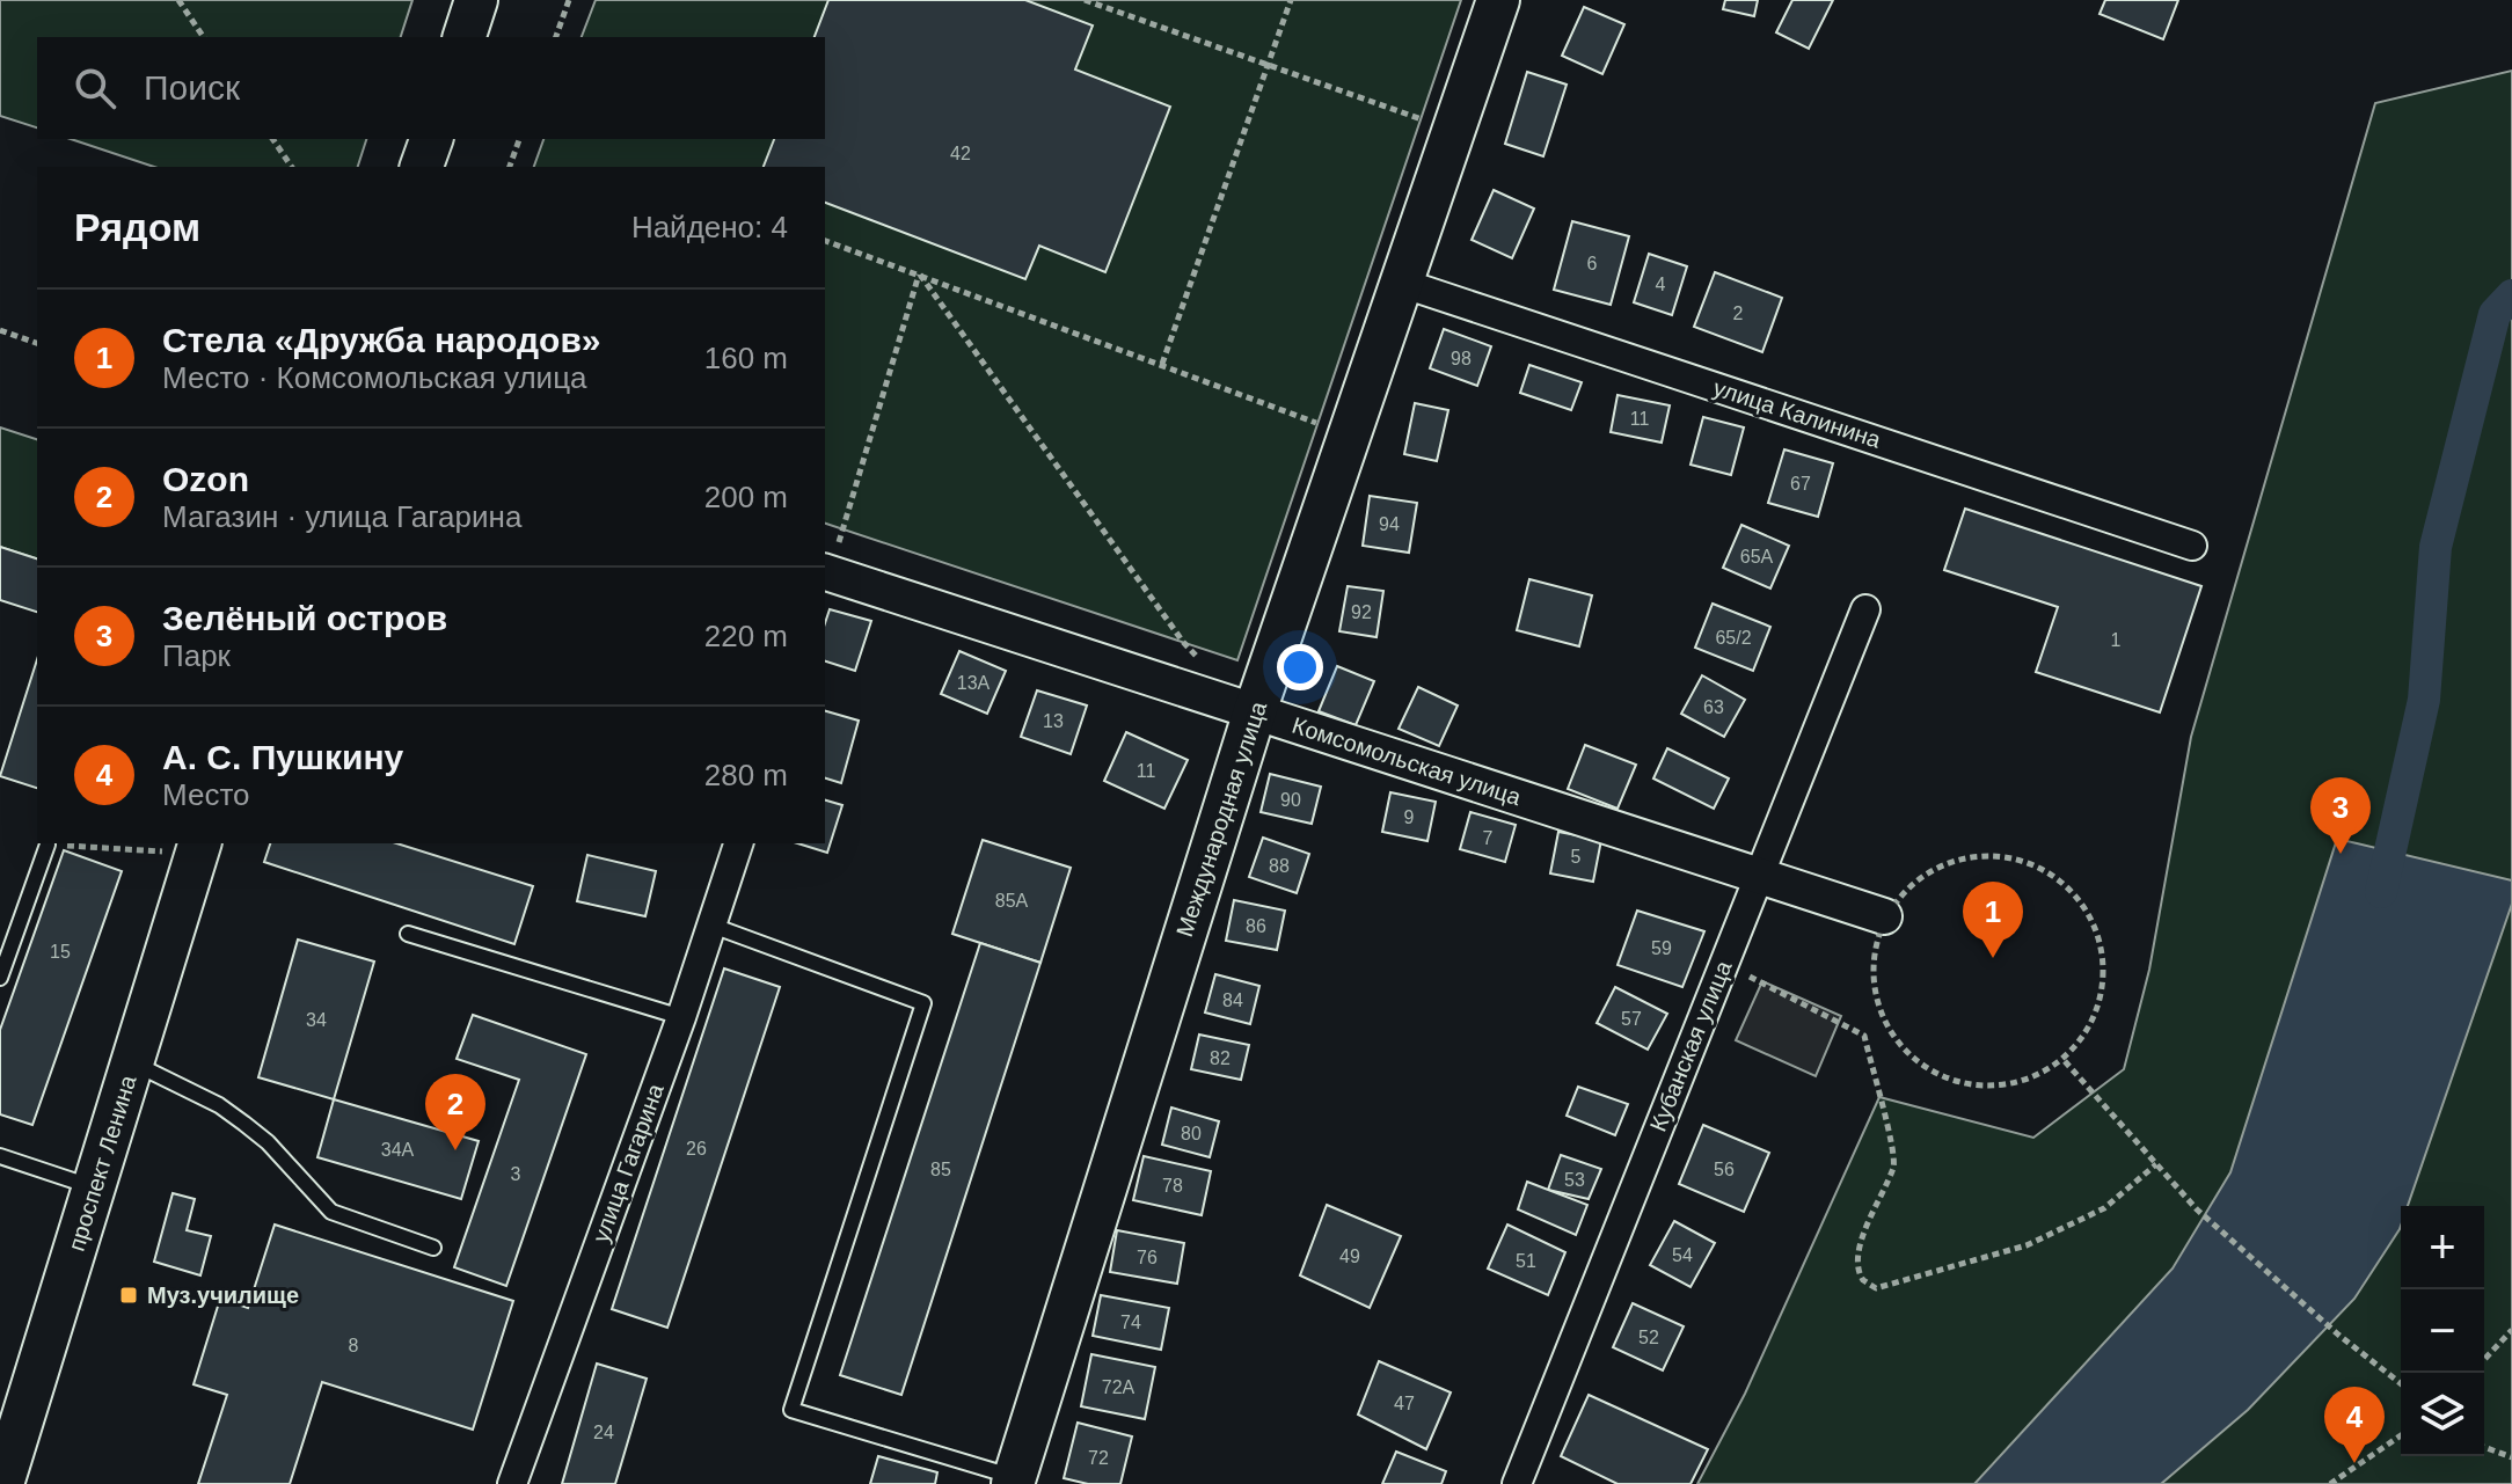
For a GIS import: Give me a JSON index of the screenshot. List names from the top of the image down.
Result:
{
  "streets": {
    "main road": ["Международная улица", "проспект Ленина"],
    "street": [
      "улица Калинина",
      "Комсомольская улица",
      "Кубанская улица",
      "улица Гагарина"
    ]
  },
  "crossings": [
    ["улица Калинина", "Международная улица"],
    ["Комсомольская улица", "Международная улица"],
    ["Комсомольская улица", "Кубанская улица"]
  ],
  "places": {
    "transit": ["Муз.училище"]
  },
  "house_numbers": [
    "42",
    "6",
    "4",
    "2",
    "98",
    "11",
    "67",
    "94",
    "65А",
    "92",
    "65/2",
    "1",
    "13А",
    "63",
    "13",
    "11",
    "90",
    "9",
    "7",
    "5",
    "88",
    "85А",
    "86",
    "59",
    "15",
    "84",
    "57",
    "34",
    "82",
    "80",
    "26",
    "34А",
    "85",
    "56",
    "3",
    "53",
    "78",
    "54",
    "49",
    "76",
    "51",
    "74",
    "52",
    "8",
    "72А",
    "47",
    "24",
    "72"
  ],
  "page": {
    "search": "Поиск",
    "heading": ["Рядом", "Найдено: 4"],
    "list": [
      {
        "mark": "1",
        "name": "Стела «Дружба народов»",
        "note": "Место · Комсомольская улица",
        "value": "160 m"
      },
      {
        "mark": "2",
        "name": "Ozon",
        "note": "Магазин · улица Гагарина",
        "value": "200 m"
      },
      {
        "mark": "3",
        "name": "Зелёный остров",
        "note": "Парк",
        "value": "220 m"
      },
      {
        "mark": "4",
        "name": "А. С. Пушкину",
        "note": "Место",
        "value": "280 m"
      }
    ],
    "pins": [
      "3",
      "1",
      "2",
      "4"
    ],
    "map_buttons": ["+", "−"]
  }
}
